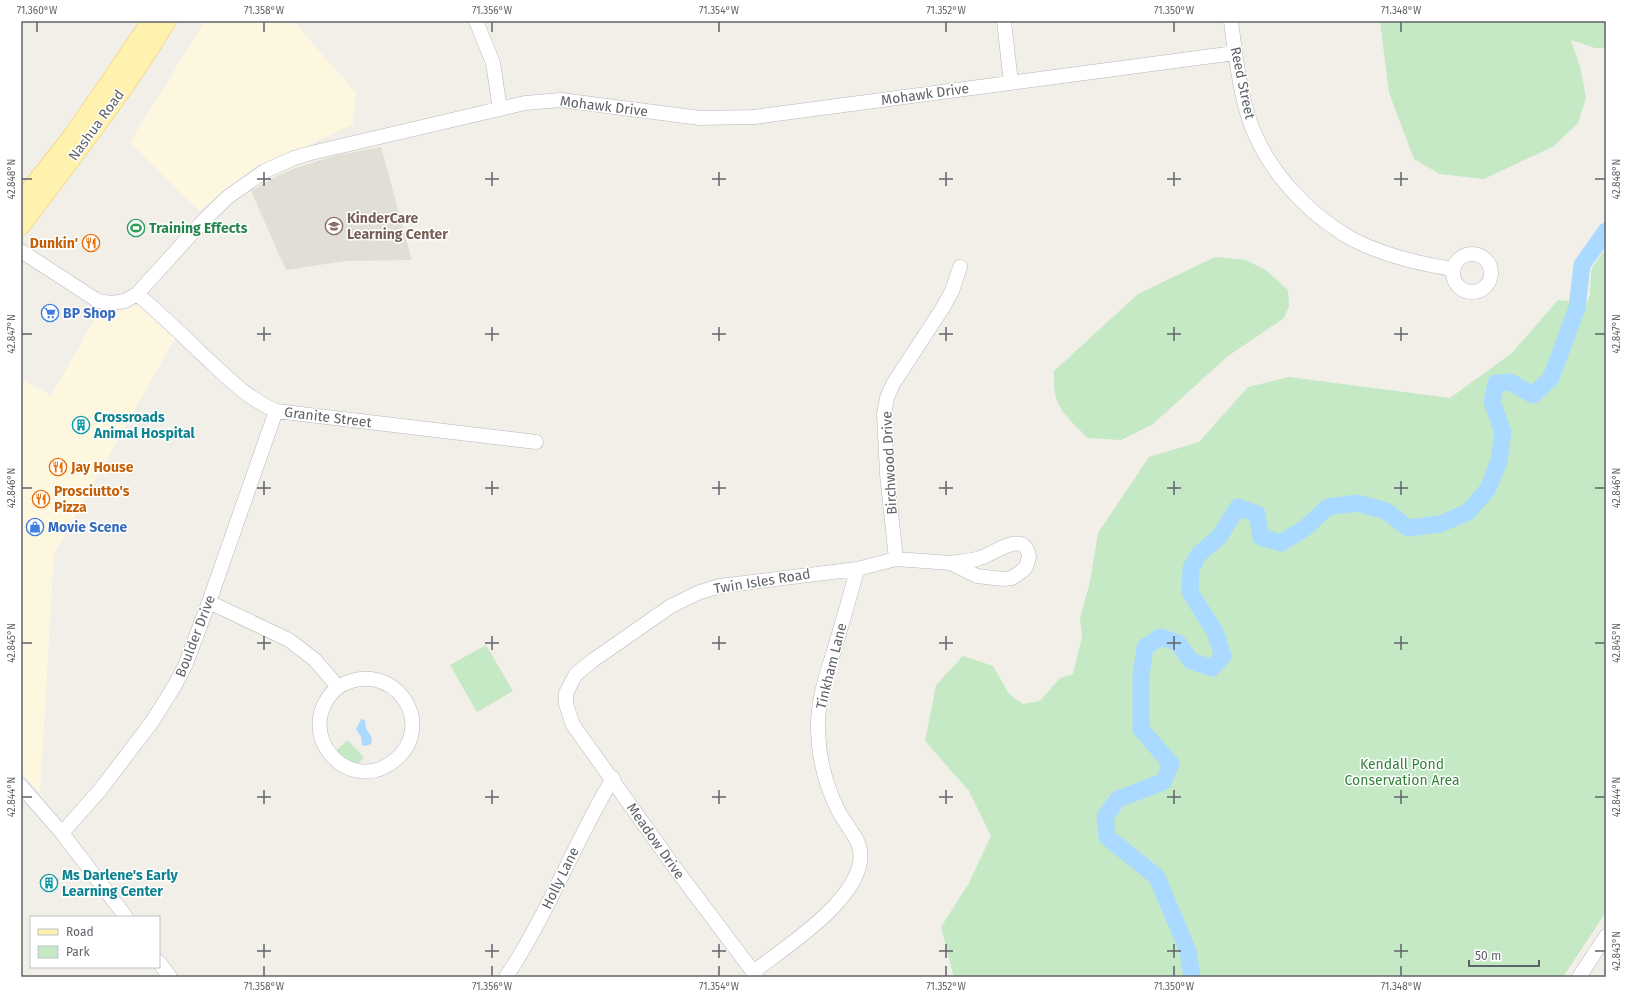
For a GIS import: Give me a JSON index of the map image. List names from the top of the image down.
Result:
{
  "streets": {
    "main road": ["Nashua Road"],
    "street": [
      "Reed Street",
      "Mohawk Drive",
      "Granite Street",
      "Birchwood Drive",
      "Twin Isles Road",
      "Boulder Drive",
      "Tinkham Lane",
      "Meadow Drive",
      "Holly Lane"
    ]
  },
  "crossings": [
    ["Reed Street", "Mohawk Drive"],
    ["Mohawk Drive", "Granite Street"],
    ["Granite Street", "Boulder Drive"],
    ["Birchwood Drive", "Twin Isles Road"],
    ["Twin Isles Road", "Tinkham Lane"],
    ["Twin Isles Road", "Meadow Drive"],
    ["Tinkham Lane", "Meadow Drive"],
    ["Meadow Drive", "Holly Lane"]
  ],
  "parks": ["Kendall Pond Conservation Area"],
  "places": {
    "school or university": ["KinderCare Learning Center"],
    "sports": ["Training Effects"],
    "restaurant": ["Dunkin'", "Jay House", "Prosciutto's Pizza"],
    "supermarket": ["BP Shop"],
    "building": ["Crossroads Animal Hospital", "Ms Darlene's Early Learning Center"],
    "shop": ["Movie Scene"]
  },
  "legend": ["Road", "Park"],
  "scale_bar": "50 m",
  "coordinates": [
    "71.360°W",
    "71.358°W",
    "71.356°W",
    "71.354°W",
    "71.352°W",
    "71.350°W",
    "71.348°W",
    "42.848°N",
    "42.847°N",
    "42.846°N",
    "42.845°N",
    "42.844°N",
    "42.843°N"
  ]
}
